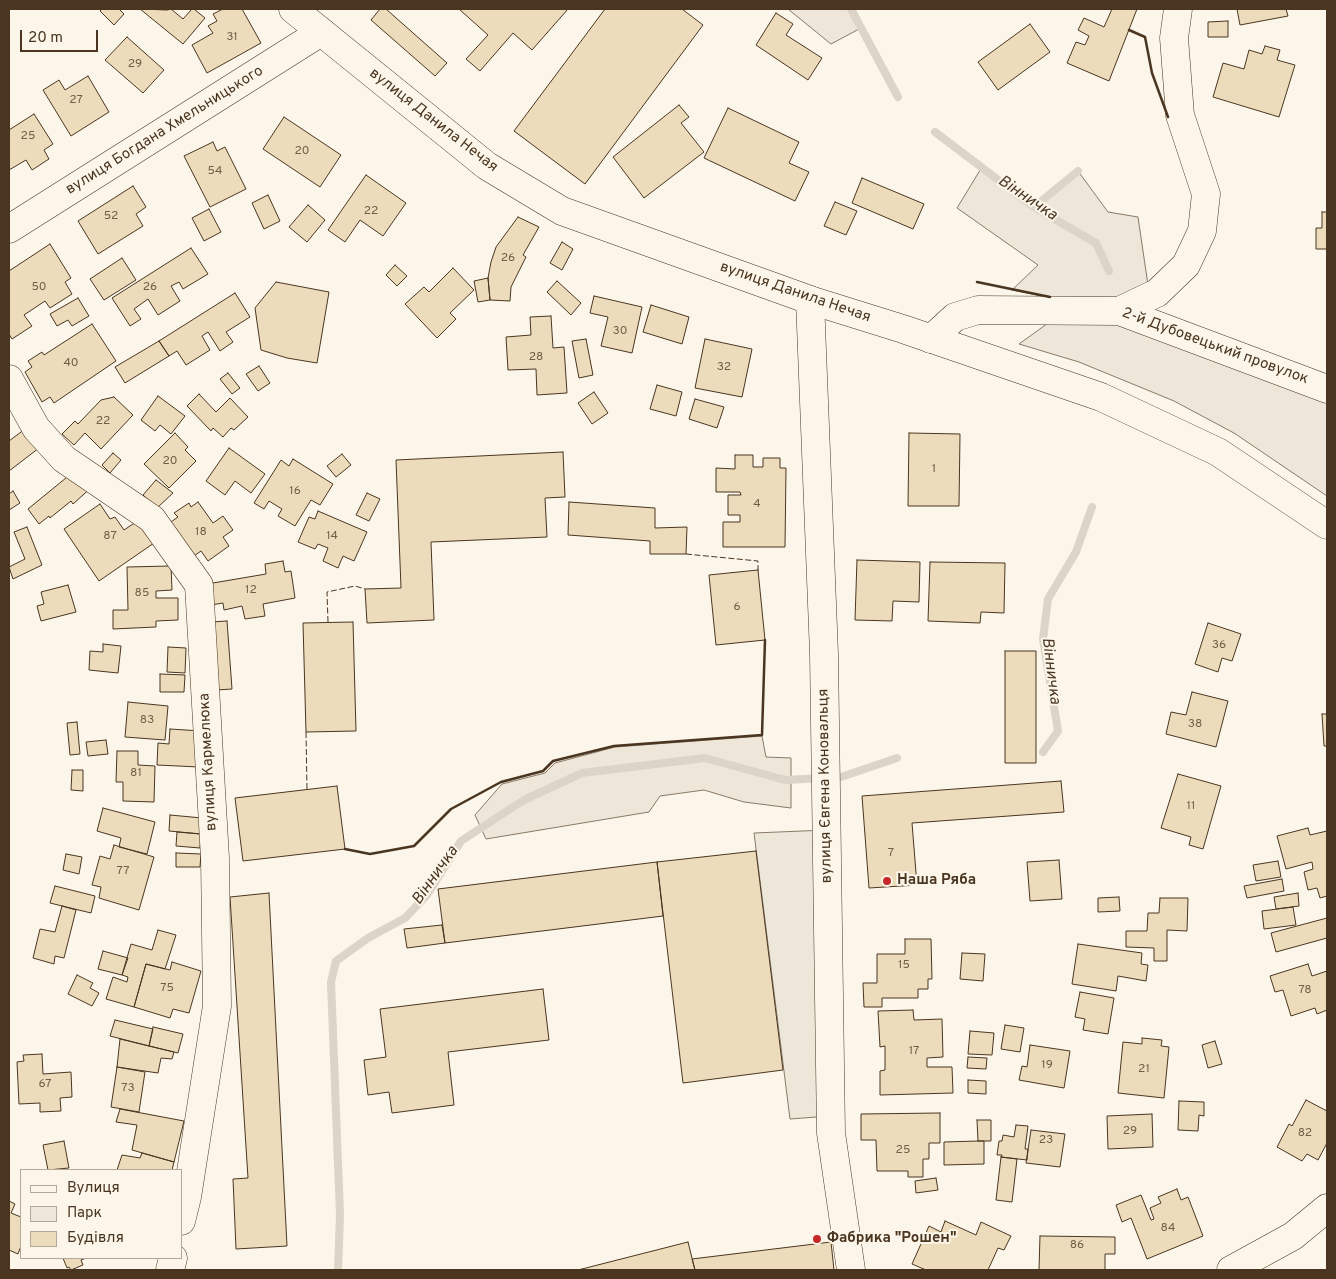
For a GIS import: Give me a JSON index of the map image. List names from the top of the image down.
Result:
{
  "streets": {
    "street": [
      "вулиця Данила Нечая",
      "вулиця Богдана Хмельницького",
      "2-й Дубовецький провулок",
      "вулиця Кармелюка",
      "вулиця Євгена Коновальця"
    ]
  },
  "crossings": [
    ["вулиця Данила Нечая", "вулиця Богдана Хмельницького"],
    ["вулиця Данила Нечая", "2-й Дубовецький провулок"],
    ["вулиця Данила Нечая", "вулиця Євгена Коновальця"]
  ],
  "water": ["Вінничка"],
  "places": ["Наша Ряба", "Фабрика \"Рошен\""],
  "house_numbers": [
    "31",
    "29",
    "27",
    "25",
    "20",
    "54",
    "22",
    "52",
    "26",
    "50",
    "26",
    "30",
    "28",
    "40",
    "32",
    "22",
    "20",
    "1",
    "16",
    "4",
    "18",
    "87",
    "14",
    "12",
    "85",
    "6",
    "36",
    "83",
    "38",
    "81",
    "11",
    "7",
    "77",
    "15",
    "75",
    "78",
    "17",
    "19",
    "21",
    "67",
    "73",
    "29",
    "82",
    "23",
    "25",
    "84",
    "86"
  ],
  "legend": ["Вулиця", "Парк", "Будівля"],
  "scale_bar": "20 m"
}
